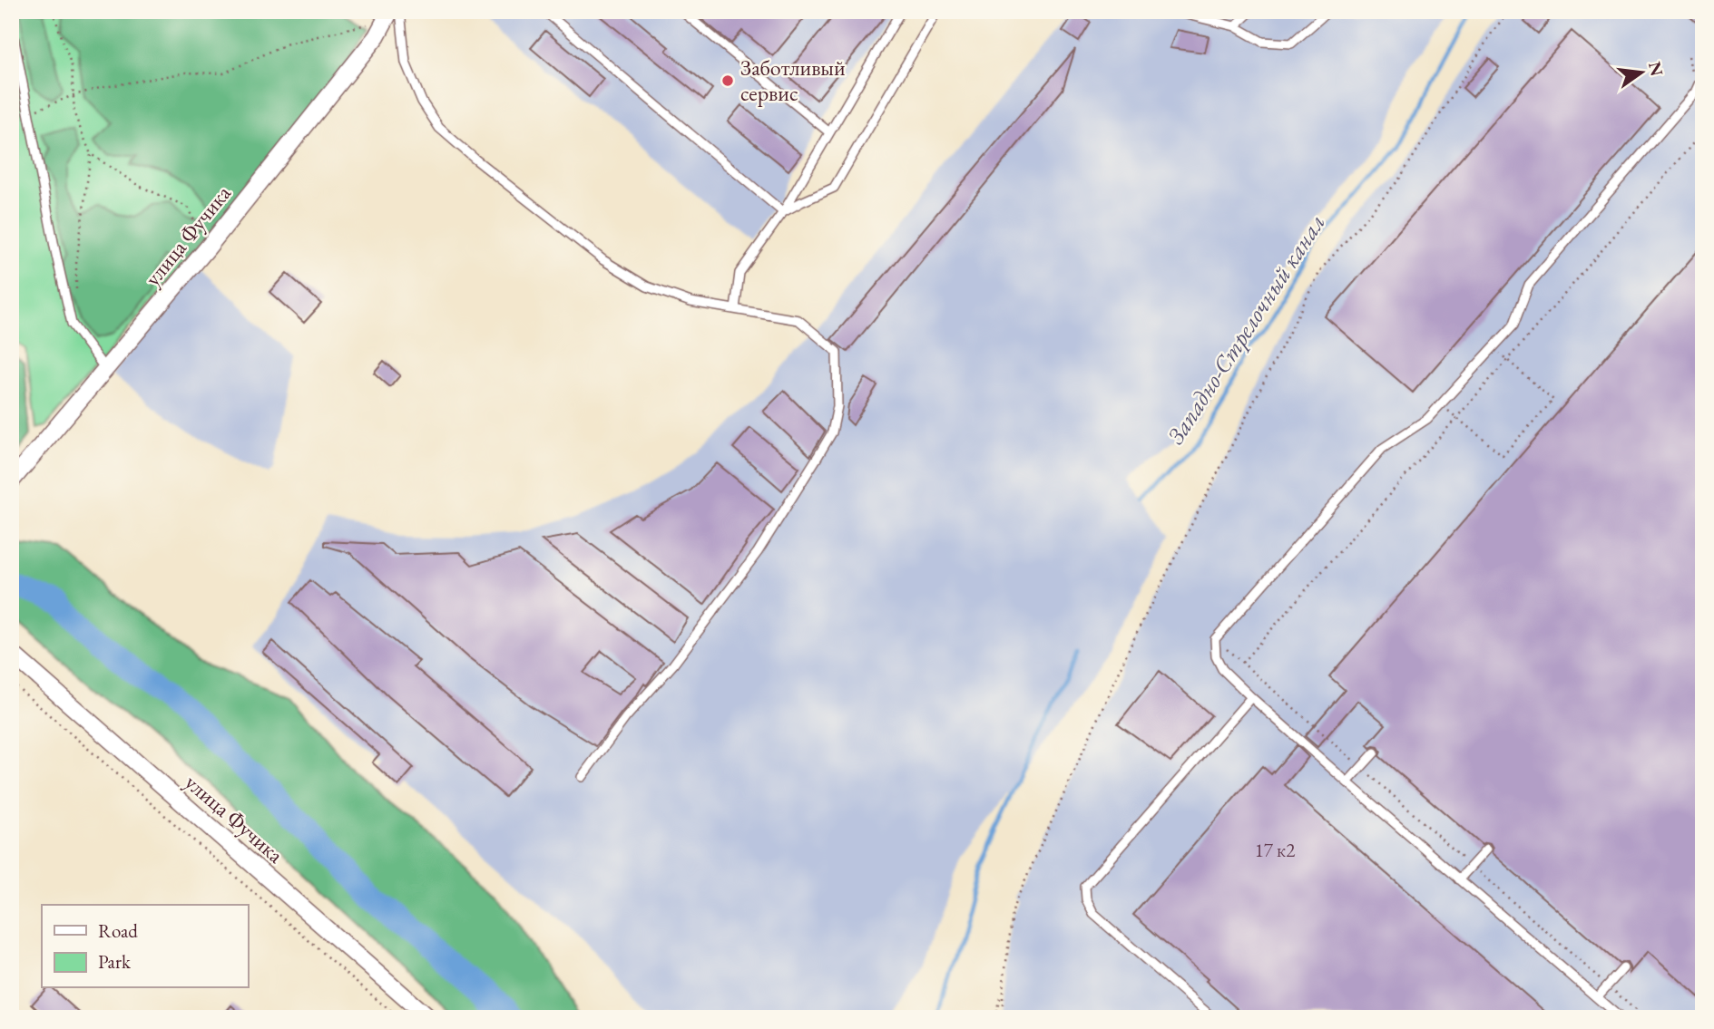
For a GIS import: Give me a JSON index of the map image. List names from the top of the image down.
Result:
{
  "streets": {
    "street": ["улица Фучика"]
  },
  "water": ["Западно-Стрелочный канал"],
  "places": ["Заботливый сервис"],
  "house_numbers": ["17 к2"],
  "legend": ["Road", "Park"],
  "north": "right"
}
